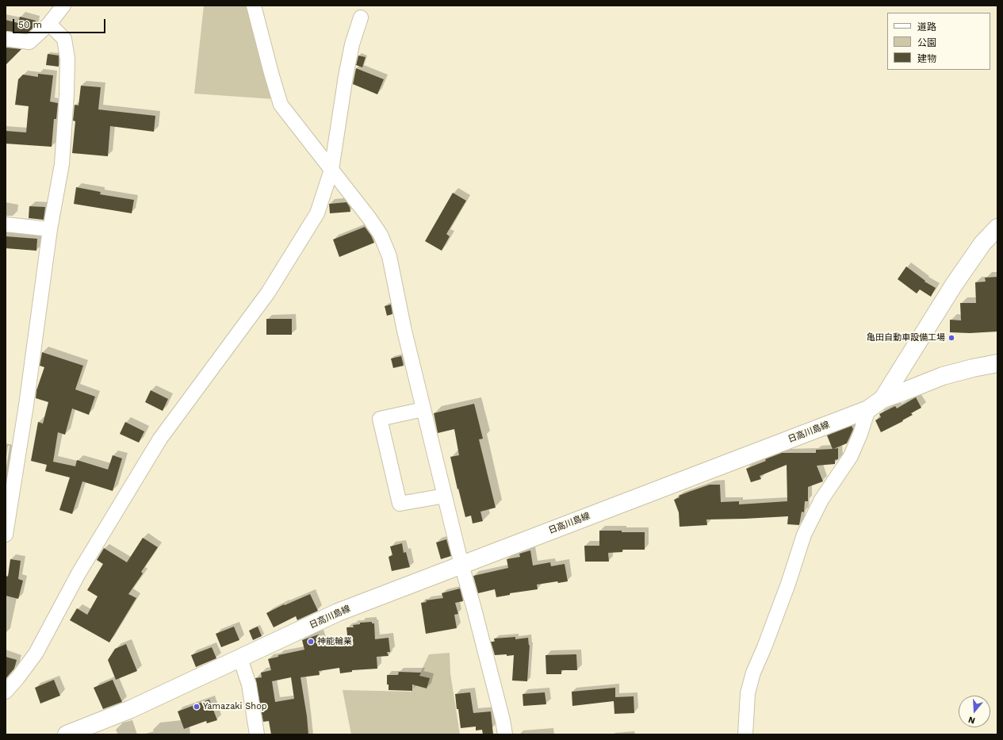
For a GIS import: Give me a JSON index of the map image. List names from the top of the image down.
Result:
{
  "streets": {
    "main road": ["日高川島線"]
  },
  "places": ["亀田自動車設備工場", "神能輪業", "Yamazaki Shop"],
  "legend": ["道路", "公園", "建物"],
  "scale_bar": "50 m",
  "north": "bottom"
}
